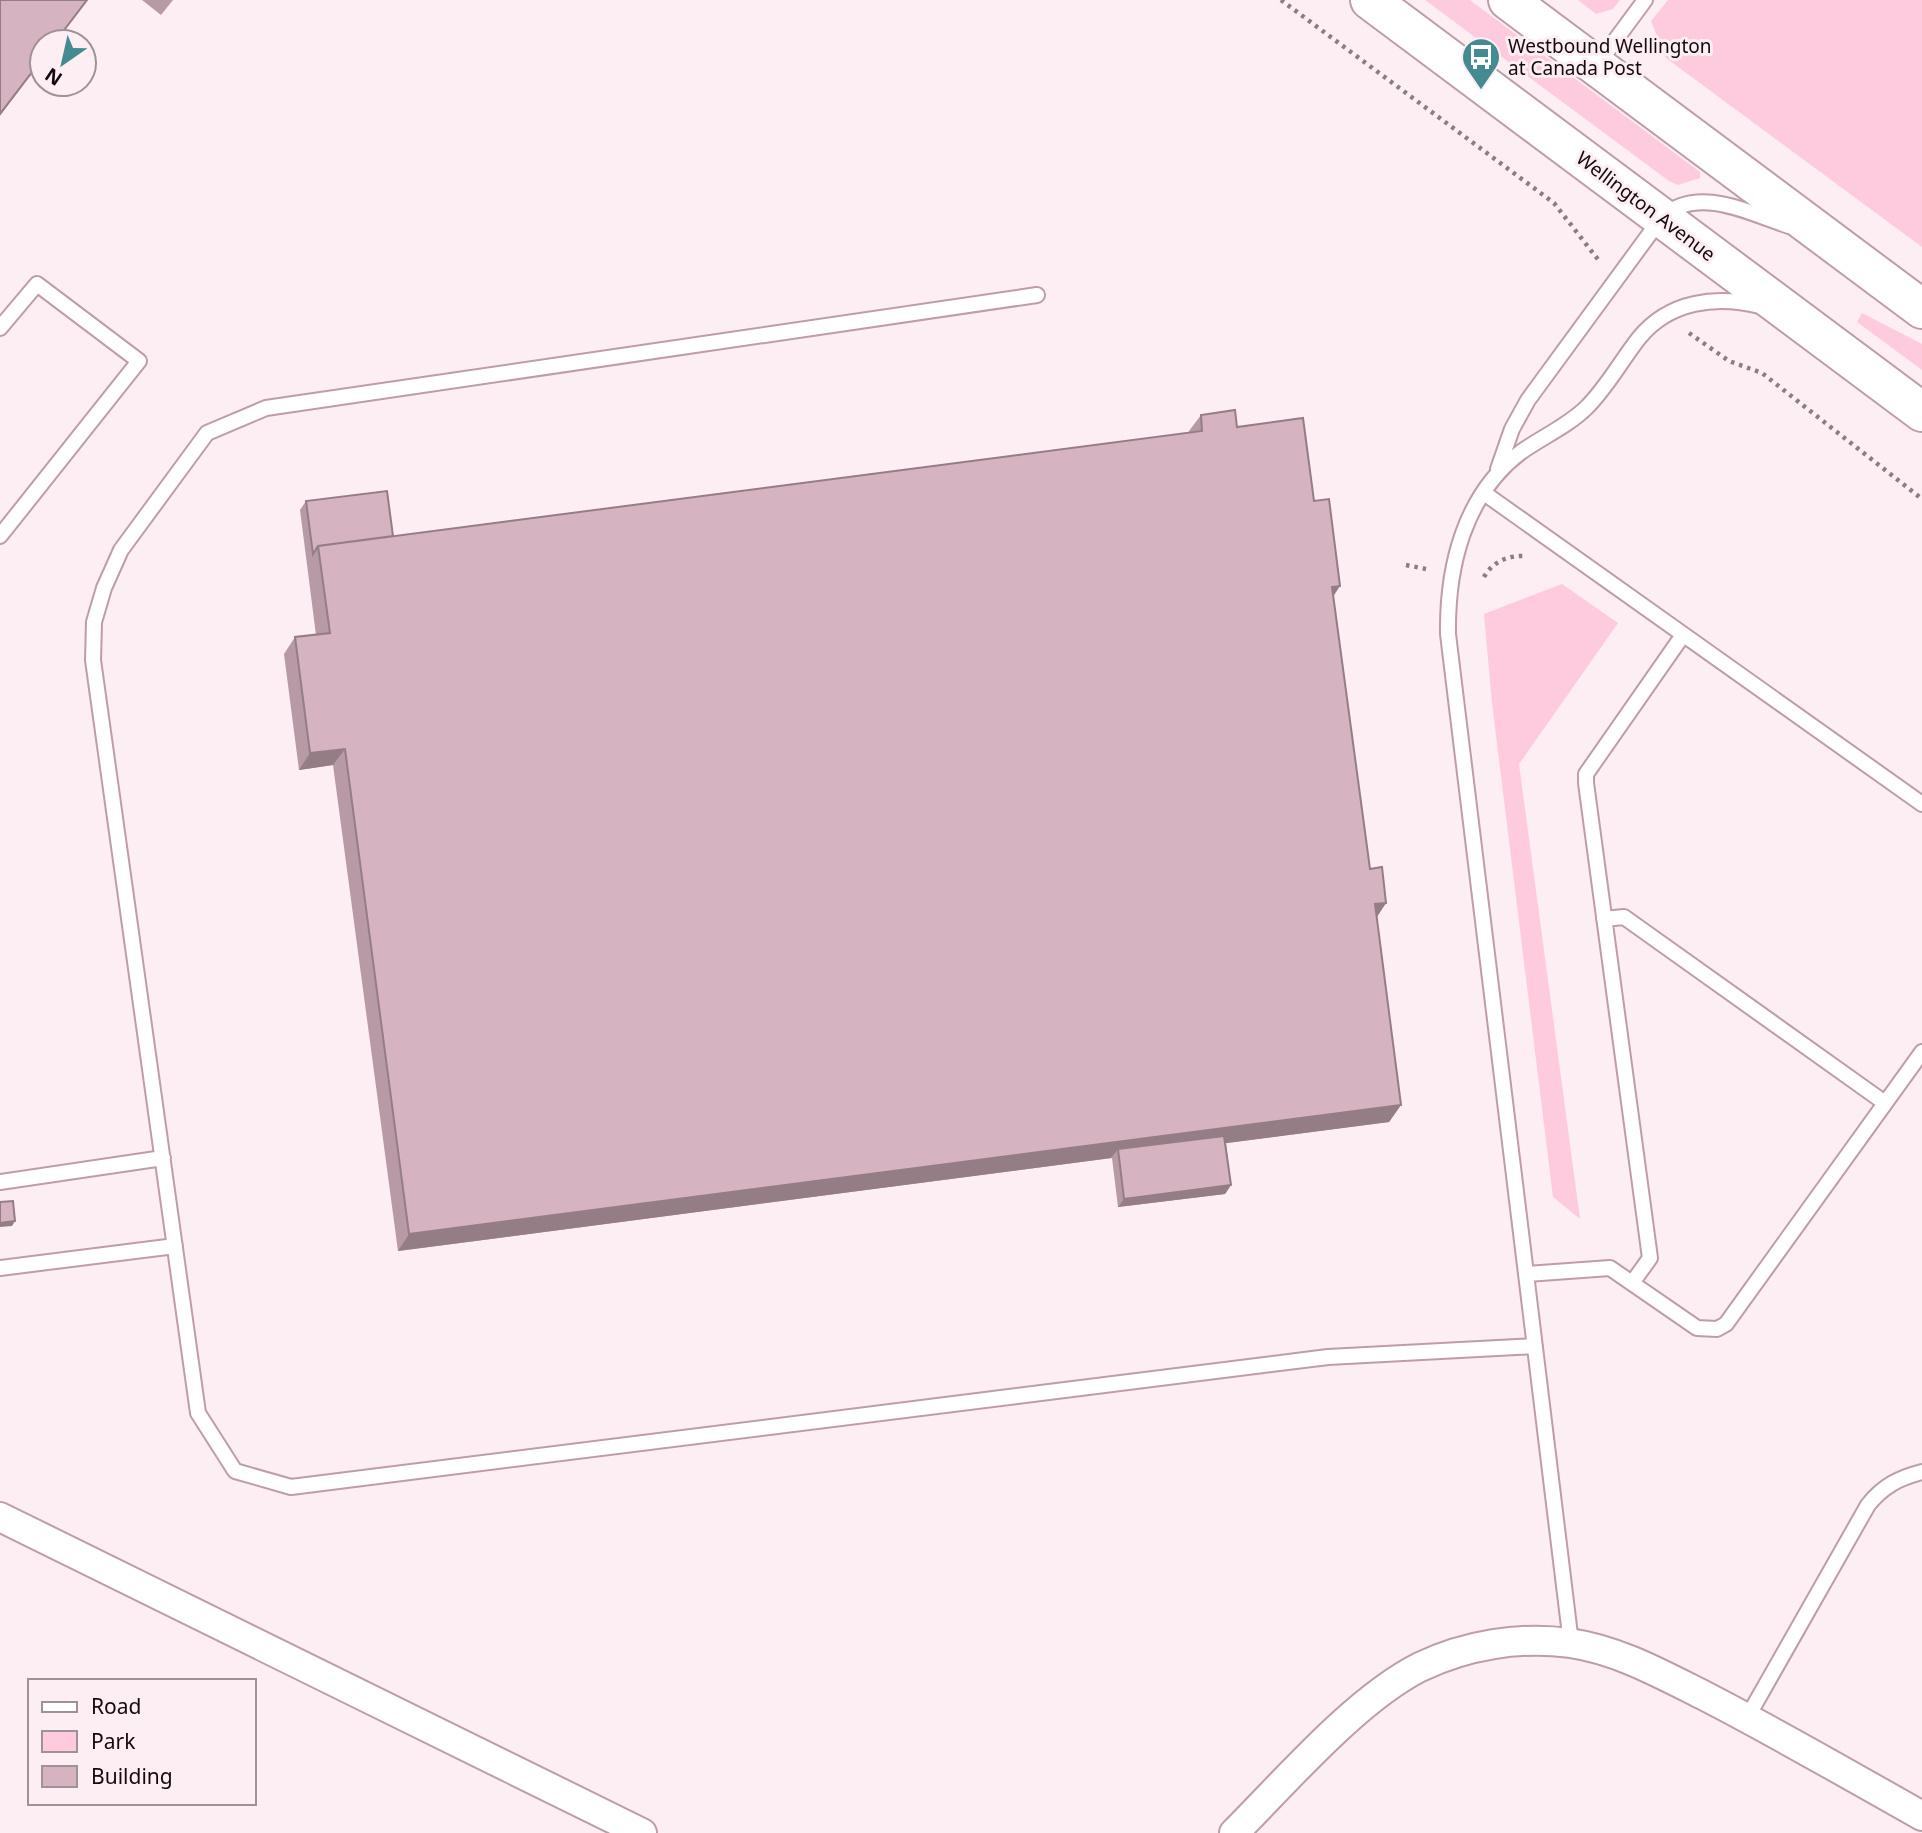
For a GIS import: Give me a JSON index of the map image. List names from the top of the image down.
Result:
{
  "streets": {
    "main road": ["Wellington Avenue"]
  },
  "places": {
    "bus stop": ["Westbound Wellington at Canada Post"]
  },
  "legend": ["Road", "Park", "Building"],
  "north": "bottom left"
}
